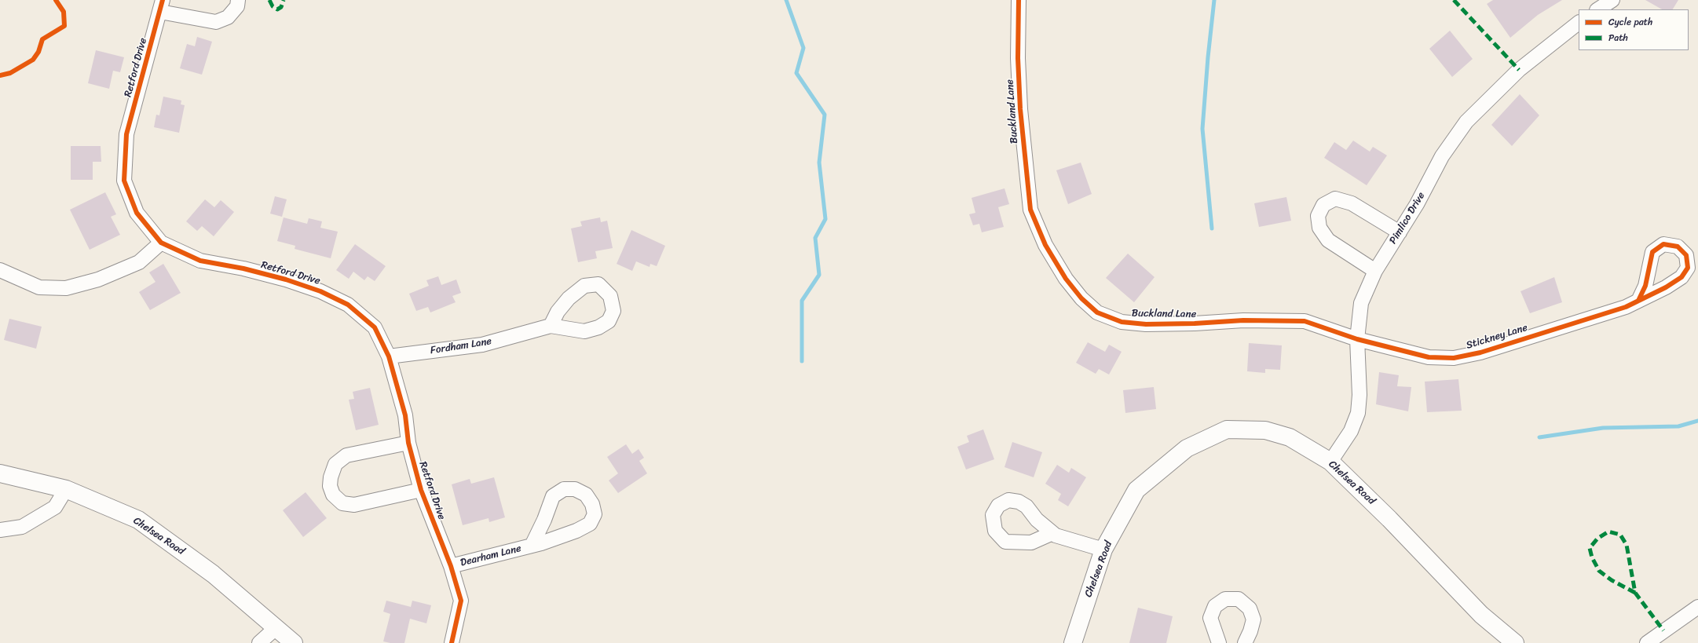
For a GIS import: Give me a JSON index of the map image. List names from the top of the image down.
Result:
{
  "streets": {
    "street": [
      "Retford Drive",
      "Buckland Lane",
      "Pimlico Drive",
      "Stickney Lane",
      "Fordham Lane",
      "Chelsea Road",
      "Dearham Lane"
    ]
  },
  "crossings": [
    ["Retford Drive", "Fordham Lane"],
    ["Retford Drive", "Dearham Lane"],
    ["Buckland Lane", "Pimlico Drive"],
    ["Buckland Lane", "Stickney Lane"],
    ["Pimlico Drive", "Stickney Lane"],
    ["Pimlico Drive", "Chelsea Road"]
  ],
  "legend": ["Cycle path", "Path"]
}
